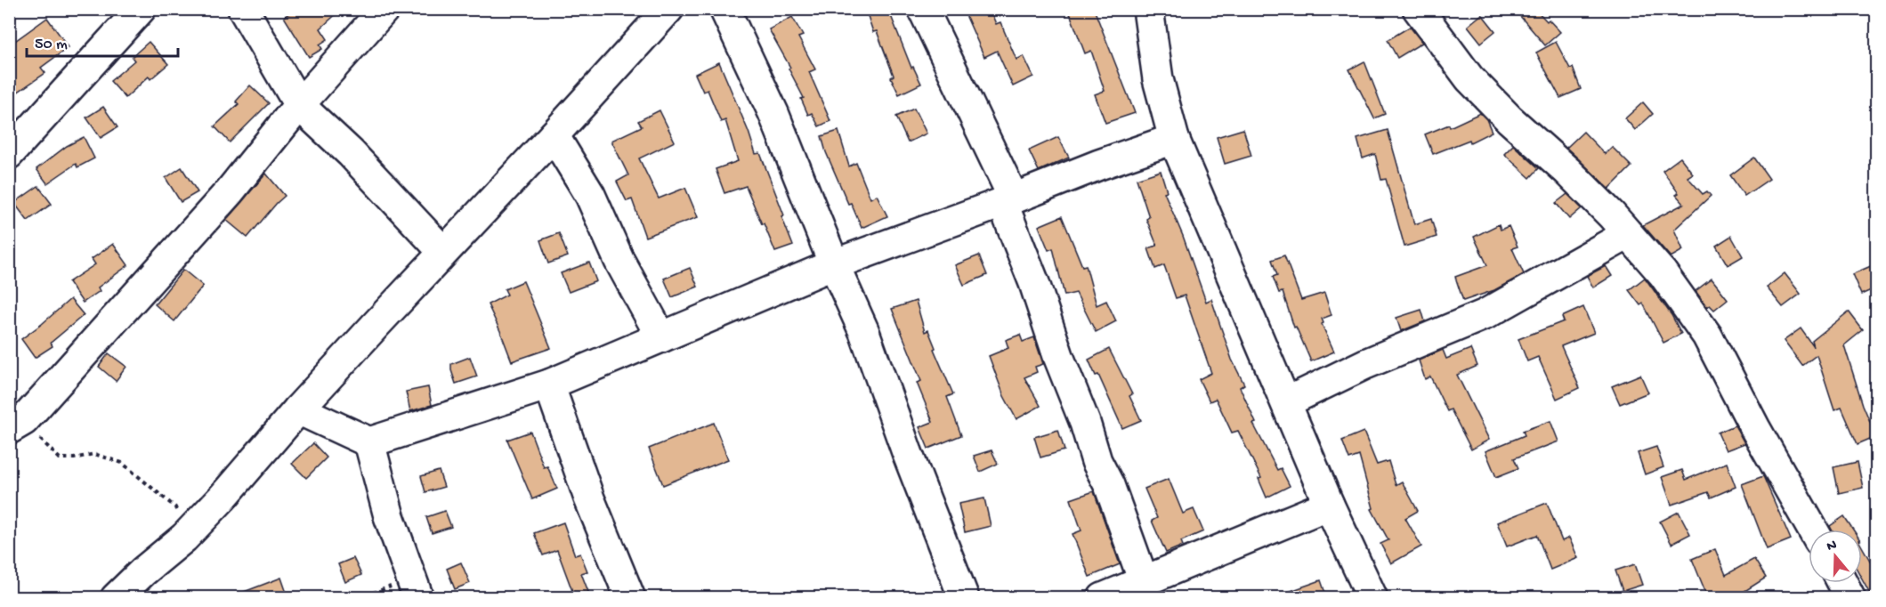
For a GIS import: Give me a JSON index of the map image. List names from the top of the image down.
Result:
{
  "scale_bar": "50 m",
  "north": "top"
}
